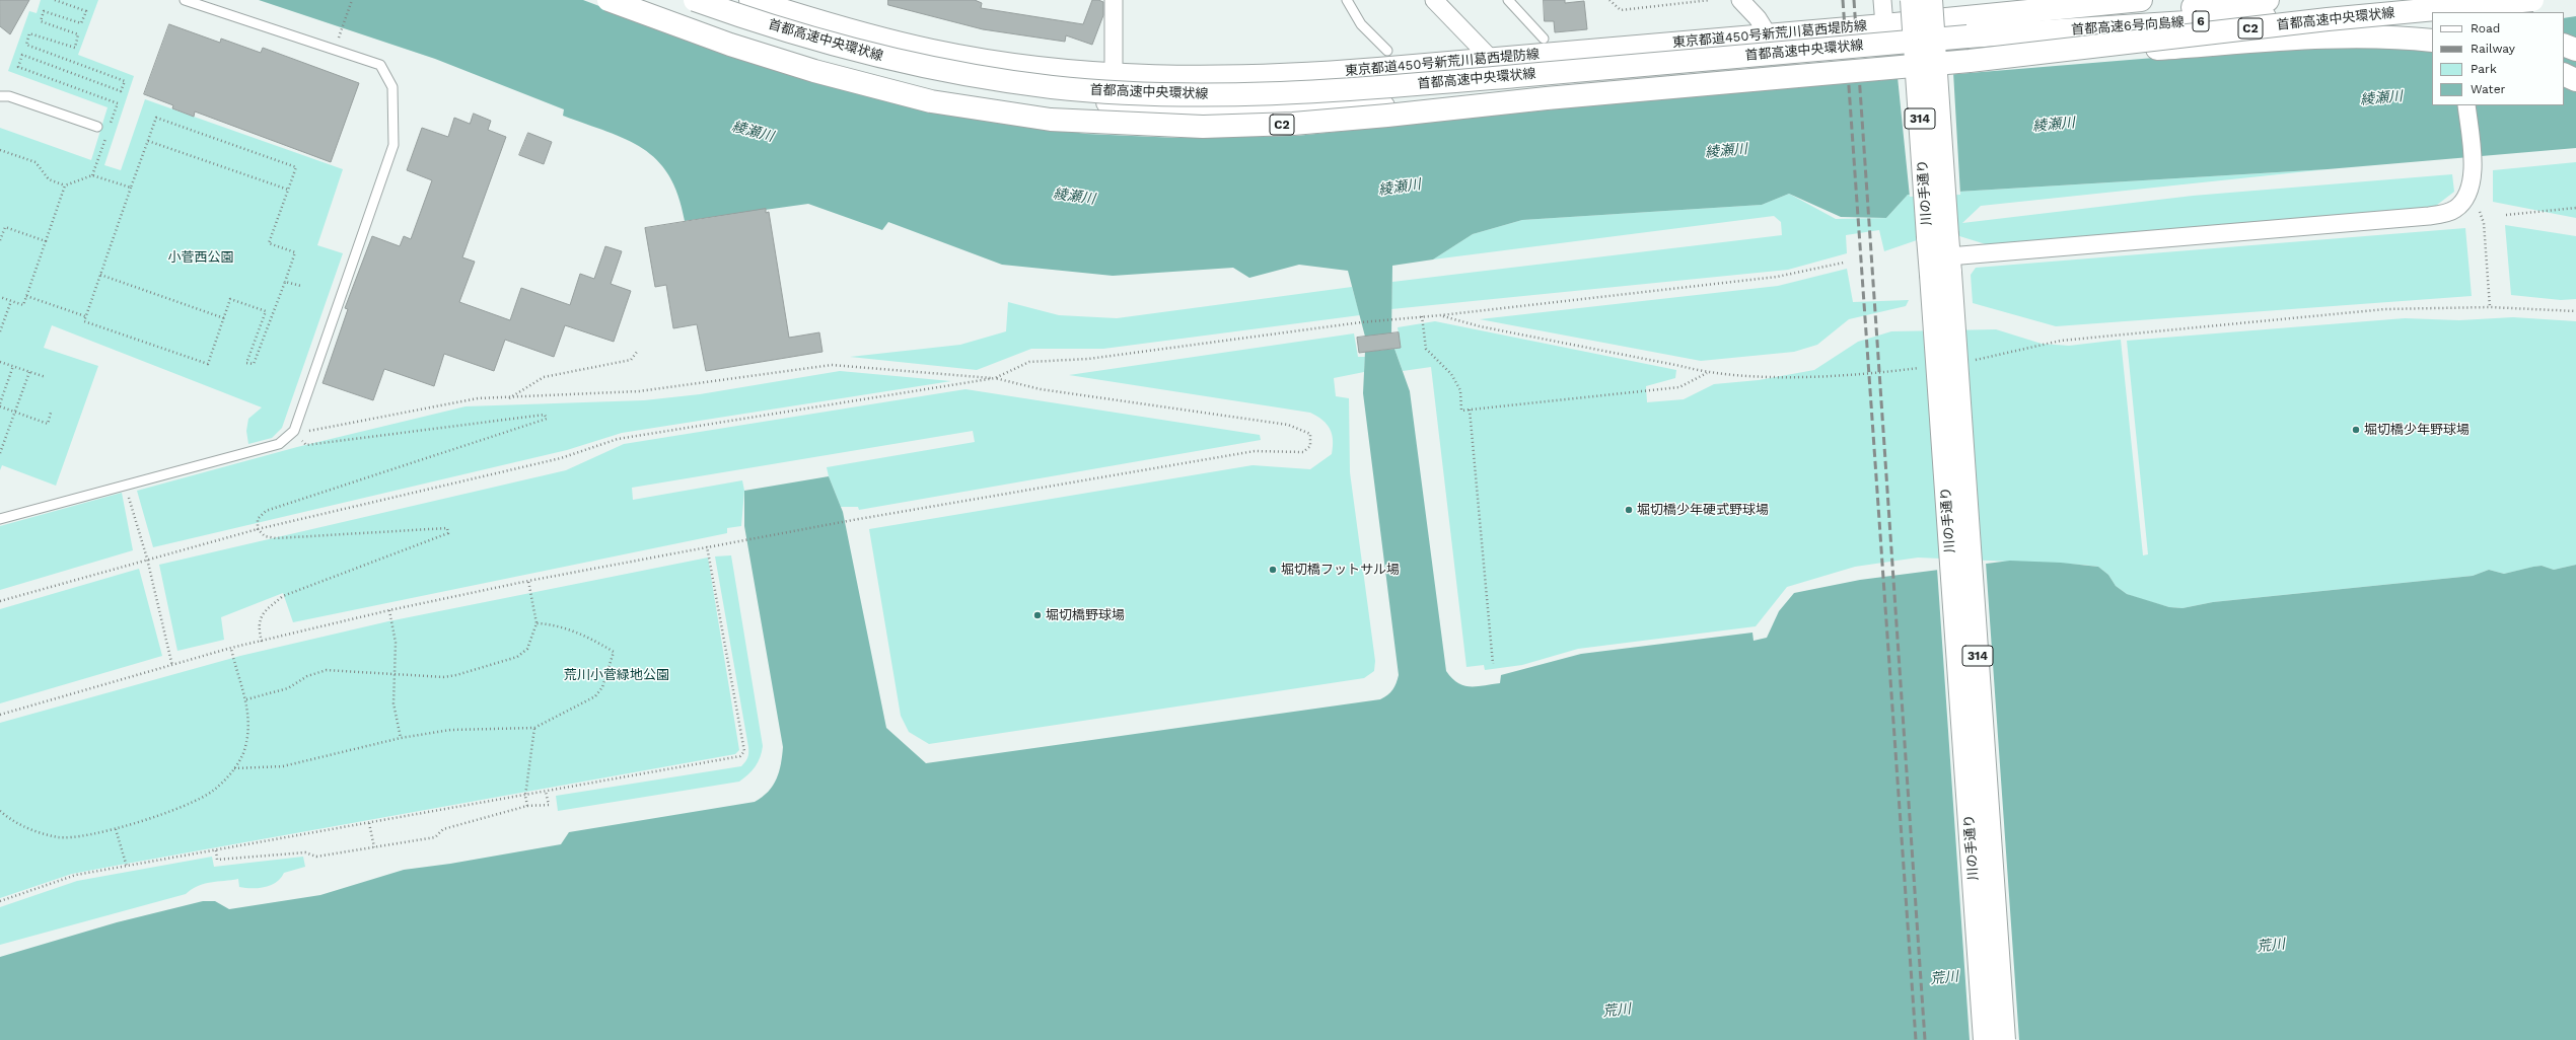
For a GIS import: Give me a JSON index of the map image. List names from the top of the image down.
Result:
{
  "streets": {
    "main road": [
      "首都高速中央環状線",
      "6",
      "首都高速6号向島線",
      "C2",
      "東京都道450号新荒川葛西堤防線",
      "314",
      "川の手通り"
    ]
  },
  "crossings": [
    ["首都高速中央環状線", "首都高速6号向島線"]
  ],
  "water": ["綾瀬川", "荒川"],
  "parks": ["小菅西公園", "荒川小菅緑地公園"],
  "places": [
    "堀切橋少年野球場",
    "堀切橋少年硬式野球場",
    "堀切橋フットサル場",
    "堀切橋野球場"
  ],
  "legend": [
    "Road",
    "Railway",
    "Park",
    "Water"
  ]
}
